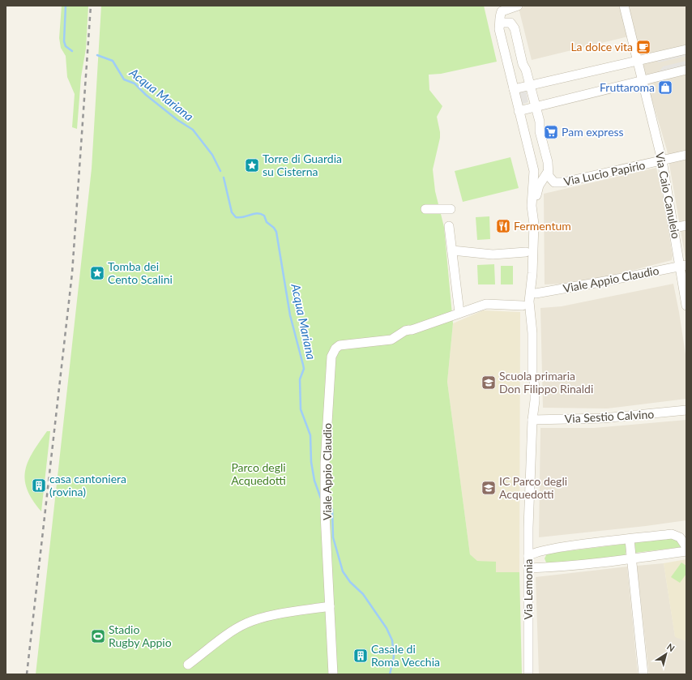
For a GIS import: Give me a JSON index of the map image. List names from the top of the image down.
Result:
{
  "streets": {
    "street": [
      "Via Lucio Papirio",
      "Via Caio Canuleio",
      "Viale Appio Claudio",
      "Via Sestio Calvino",
      "Via Lemonia"
    ]
  },
  "crossings": [
    ["Via Lucio Papirio", "Via Caio Canuleio"],
    ["Via Lucio Papirio", "Via Lemonia"],
    ["Via Caio Canuleio", "Viale Appio Claudio"],
    ["Viale Appio Claudio", "Via Lemonia"],
    ["Via Sestio Calvino", "Via Lemonia"]
  ],
  "water": ["Acqua Mariana"],
  "parks": ["Parco degli Acquedotti"],
  "places": {
    "cafe": ["La dolce vita"],
    "shop": ["Fruttaroma"],
    "supermarket": ["Pam express"],
    "place": ["Torre di Guardia su Cisterna", "Tomba dei Cento Scalini"],
    "restaurant": ["Fermentum"],
    "school or university": ["Scuola primaria Don Filippo Rinaldi", "IC Parco degli Acquedotti"],
    "building": ["casa cantoniera (rovina)", "Casale di Roma Vecchia"],
    "sports": ["Stadio Rugby Appio"]
  },
  "north": "top right"
}
